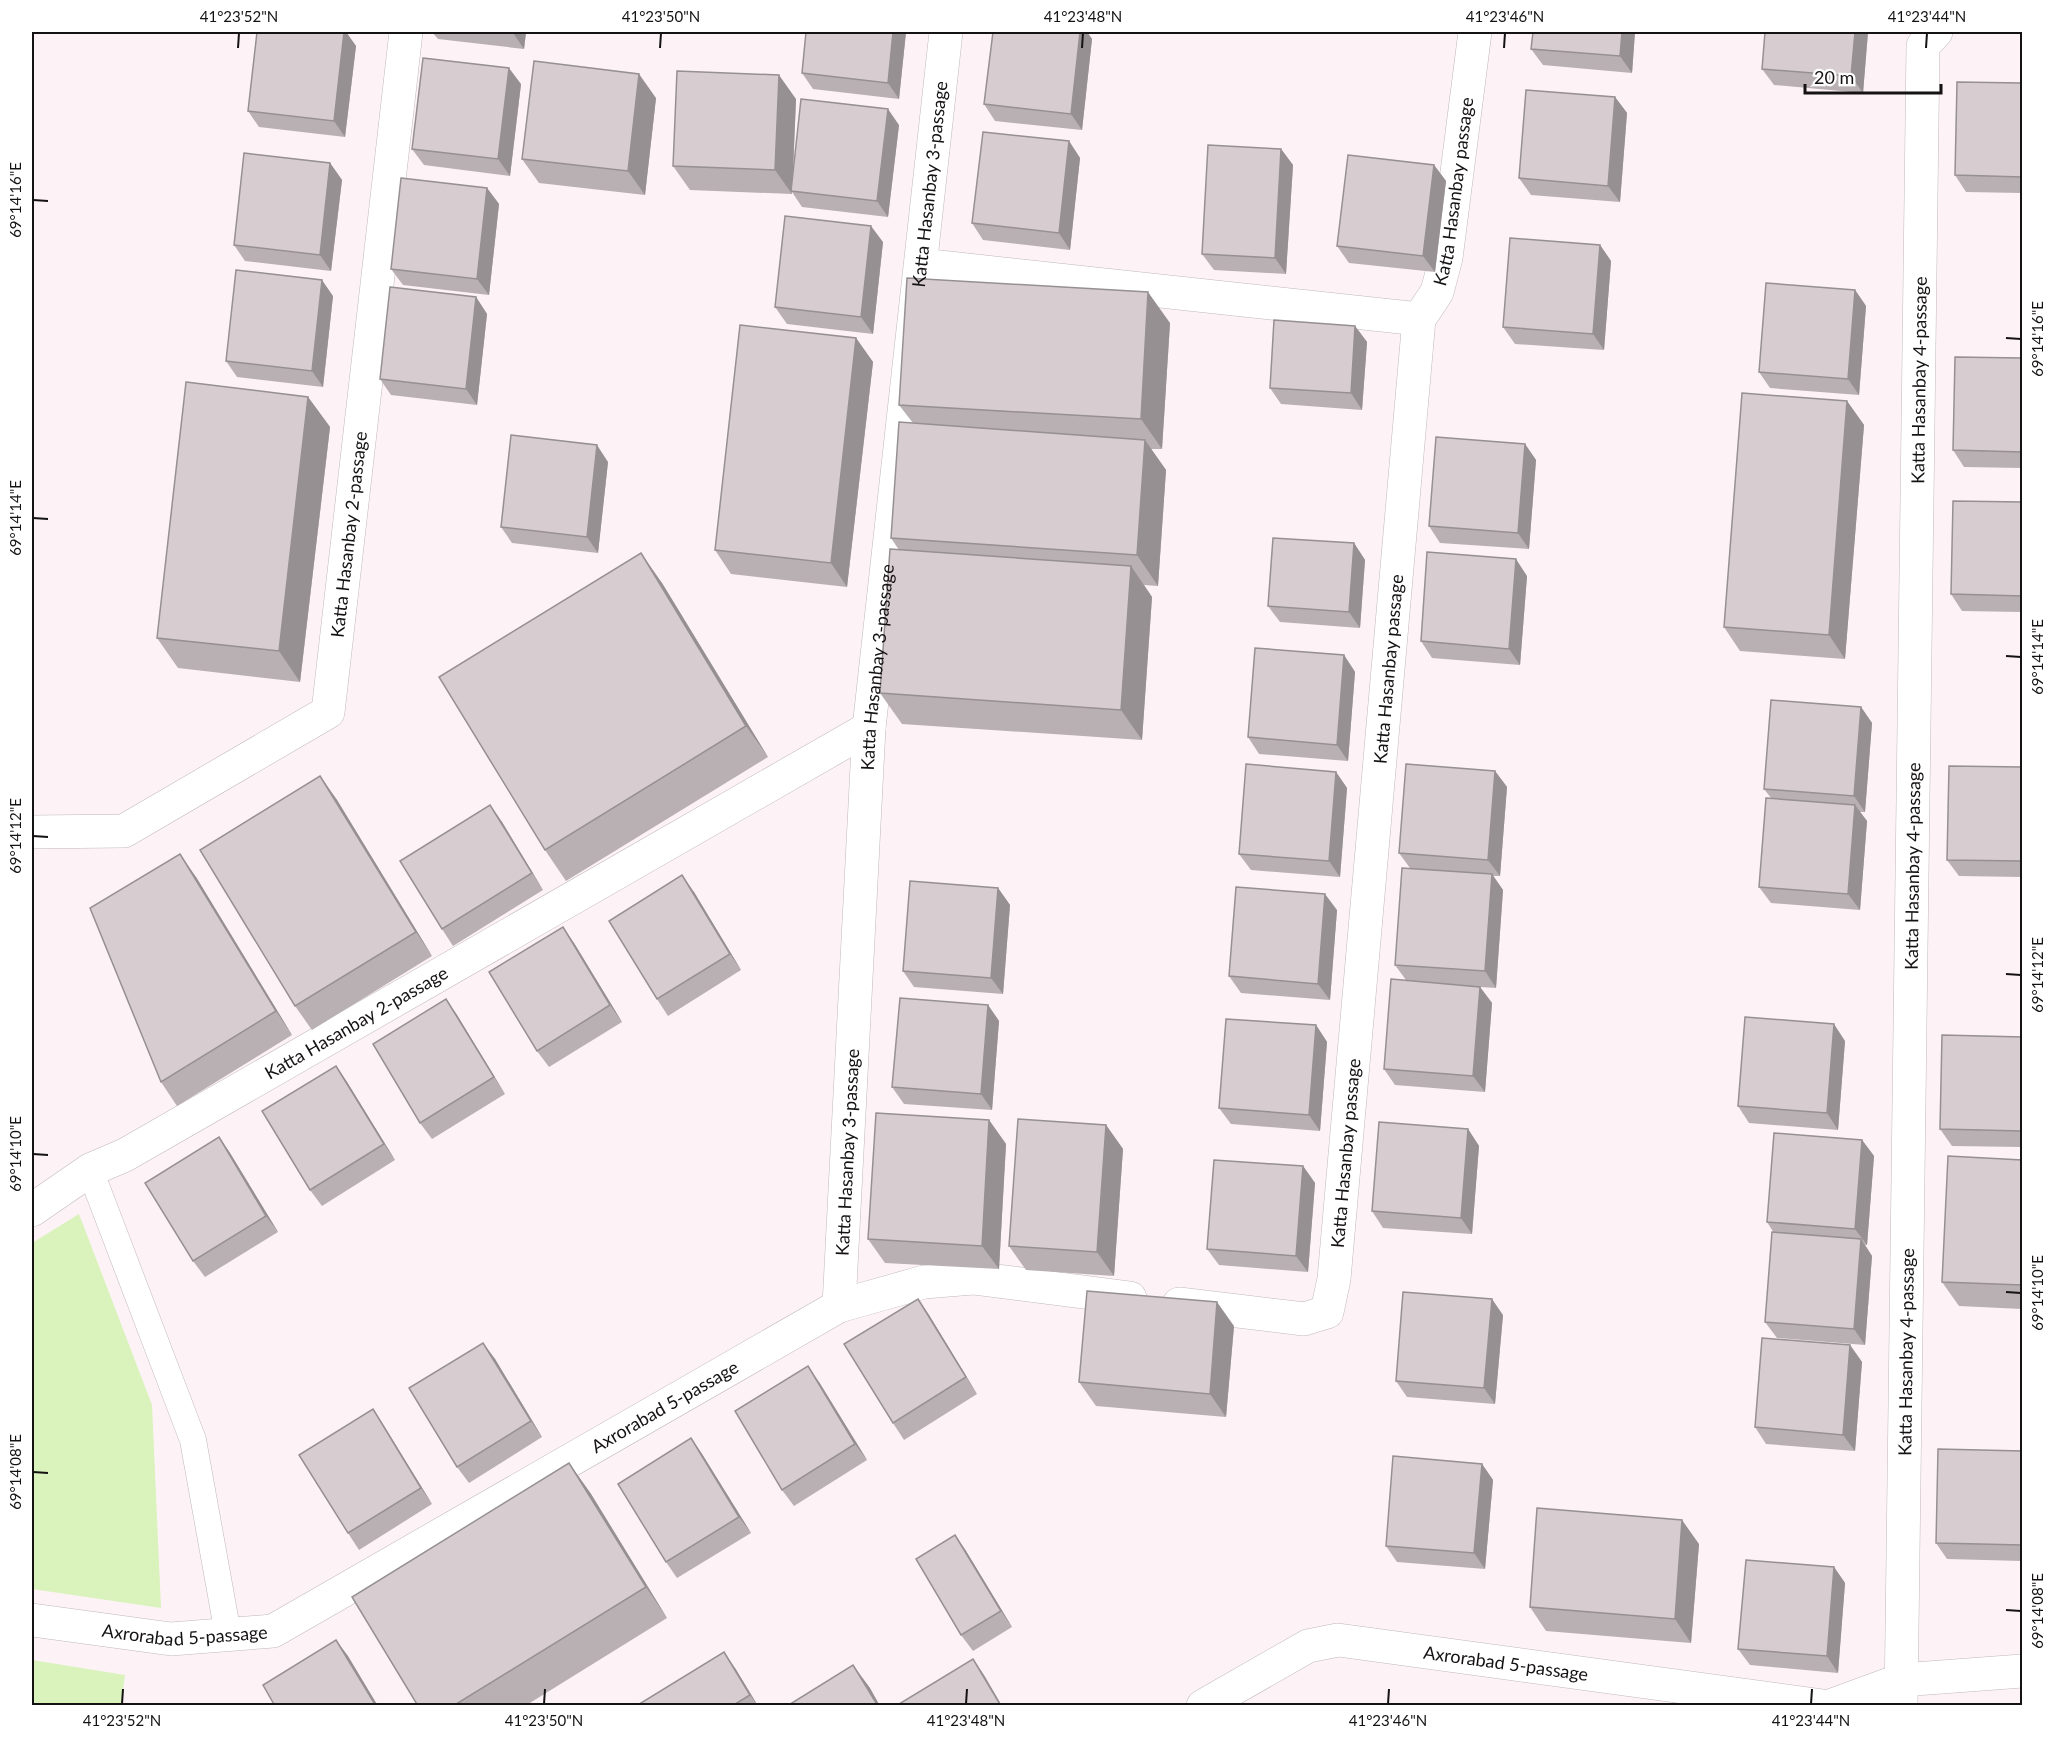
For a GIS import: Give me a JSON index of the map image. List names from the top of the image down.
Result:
{
  "streets": {
    "street": [
      "Katta Hasanbay 3-passage",
      "Katta Hasanbay passage",
      "Katta Hasanbay 4-passage",
      "Katta Hasanbay 2-passage",
      "Axrorabad 5-passage"
    ]
  },
  "crossings": [
    ["Katta Hasanbay 3-passage", "Katta Hasanbay 2-passage"],
    ["Katta Hasanbay 3-passage", "Axrorabad 5-passage"],
    ["Katta Hasanbay passage", "Axrorabad 5-passage"]
  ],
  "scale_bar": "20 m",
  "coordinates": [
    "41°23'52\"N",
    "41°23'50\"N",
    "41°23'48\"N",
    "41°23'46\"N",
    "41°23'44\"N",
    "69°14'16\"E",
    "69°14'14\"E",
    "69°14'12\"E",
    "69°14'10\"E",
    "69°14'08\"E"
  ]
}
